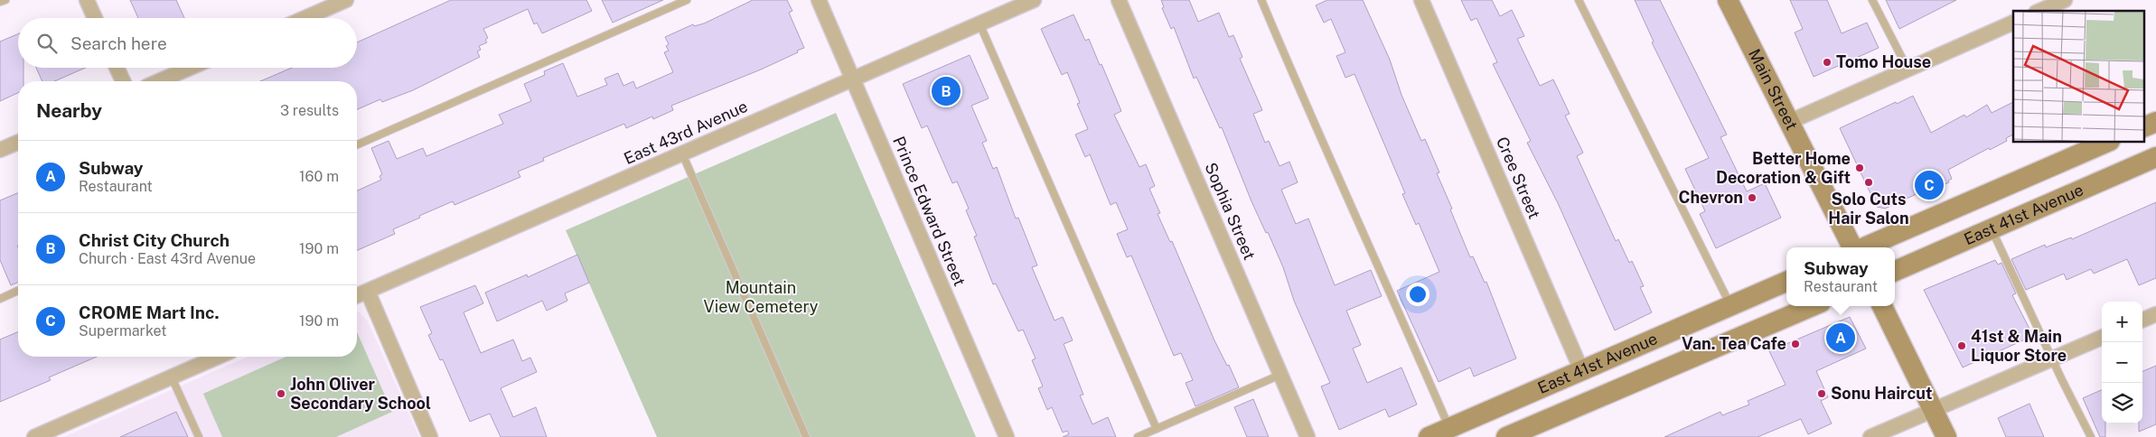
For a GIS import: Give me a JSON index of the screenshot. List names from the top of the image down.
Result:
{
  "streets": {
    "main road": ["Main Street", "East 41st Avenue"],
    "street": [
      "East 43rd Avenue",
      "Cree Street",
      "Prince Edward Street",
      "Sophia Street"
    ]
  },
  "crossings": [
    ["East 43rd Avenue", "Prince Edward Street"],
    ["Cree Street", "East 41st Avenue"]
  ],
  "parks": ["Mountain View Cemetery"],
  "places": [
    "Tomo House",
    "Better Home Decoration & Gift",
    "Solo Cuts Hair Salon",
    "Chevron",
    "Van. Tea Cafe",
    "41st & Main Liquor Store",
    "John Oliver Secondary School",
    "Sonu Haircut"
  ],
  "page": {
    "search": "Search here",
    "pins": ["B", "C", "A"],
    "heading": ["Nearby", "3 results"],
    "list": [
      {
        "mark": "A",
        "name": "Subway",
        "note": "Restaurant",
        "value": "160 m"
      },
      {
        "mark": "B",
        "name": "Christ City Church",
        "note": "Church · East 43rd Avenue",
        "value": "190 m"
      },
      {
        "mark": "C",
        "name": "CROME Mart Inc.",
        "note": "Supermarket",
        "value": "190 m"
      }
    ],
    "popup": ["Subway", "Restaurant"],
    "map_buttons": ["+", "−"]
  }
}
